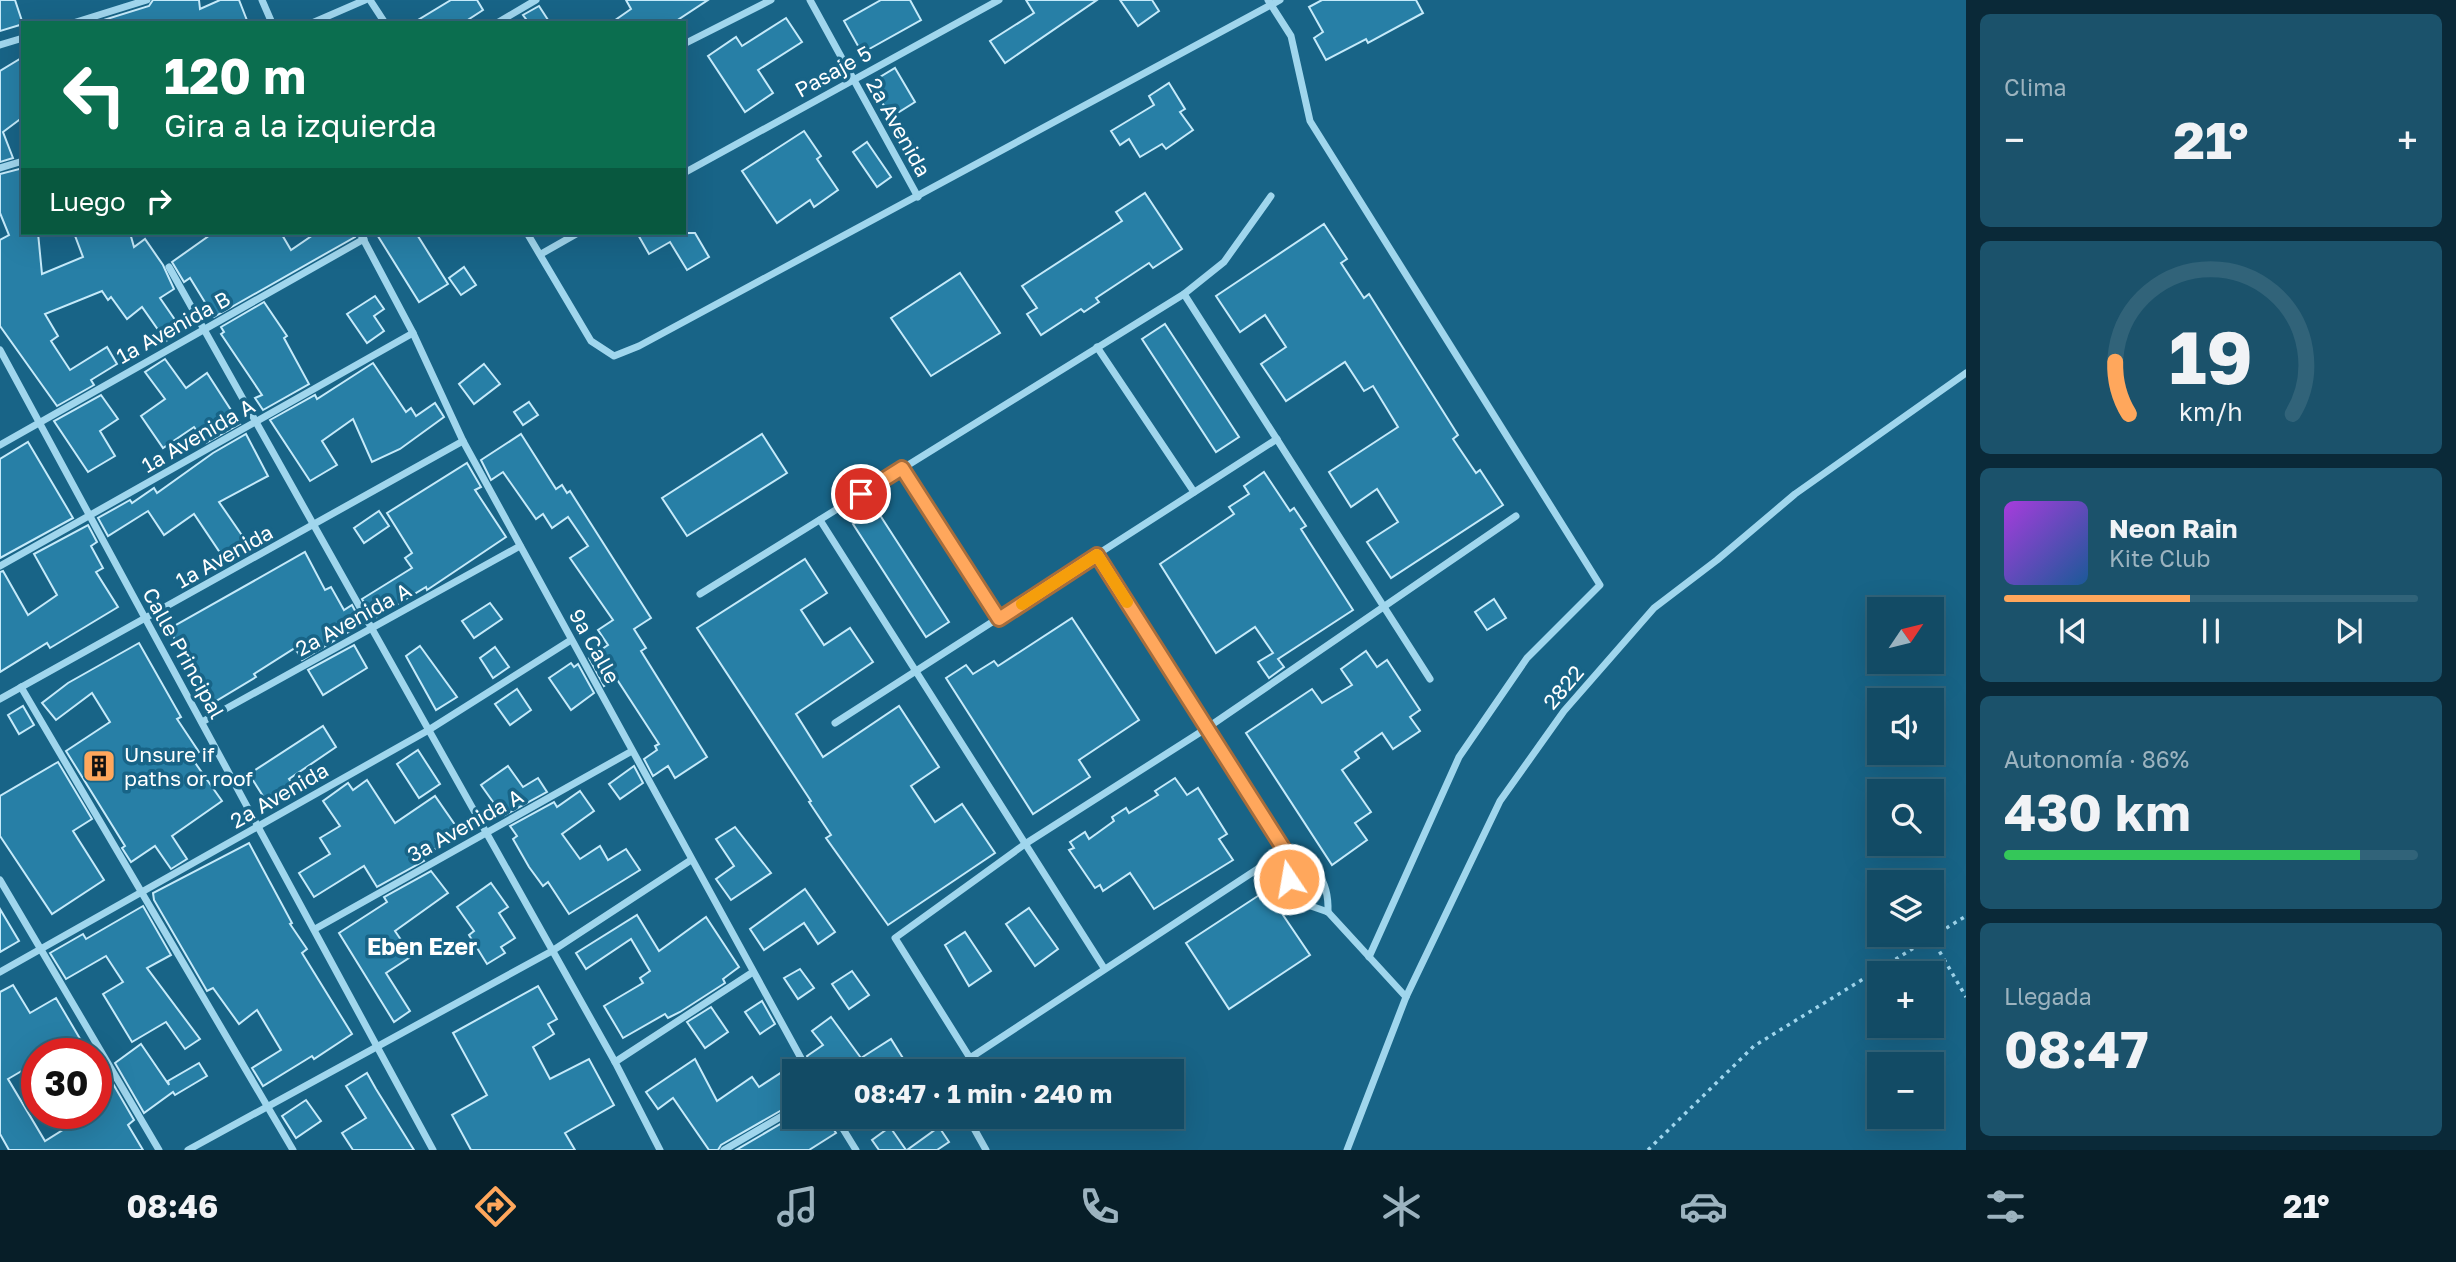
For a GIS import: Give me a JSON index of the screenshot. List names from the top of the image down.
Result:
{
  "streets": {
    "street": [
      "Pasaje 5",
      "2a Avenida",
      "1a Avenida B",
      "1a Avenida A",
      "1a Avenida",
      "2a Avenida A",
      "9a Calle",
      "Calle Principal",
      "2822",
      "3a Avenida A"
    ]
  },
  "crossings": [
    ["Pasaje 5", "2a Avenida"],
    ["2a Avenida", "9a Calle"],
    ["2a Avenida", "Calle Principal"],
    ["1a Avenida B", "9a Calle"],
    ["1a Avenida B", "Calle Principal"],
    ["1a Avenida A", "9a Calle"],
    ["1a Avenida A", "Calle Principal"],
    ["1a Avenida", "9a Calle"],
    ["1a Avenida", "Calle Principal"],
    ["2a Avenida A", "9a Calle"],
    ["2a Avenida A", "Calle Principal"],
    ["9a Calle", "3a Avenida A"],
    ["Calle Principal", "3a Avenida A"]
  ],
  "districts": ["Eben Ezer"],
  "places": {
    "building": ["Unsure if paths or roof"]
  },
  "north": "top right",
  "page": {
    "tile": [
      "Clima",
      ["Autonomía · 86%", "430 km"],
      ["Llegada", "08:47"]
    ],
    "turn": ["120 m", "Gira a la izquierda"],
    "heat": ["−", "21°", "+"],
    "then": "Luego",
    "song": ["Neon Rain", "Kite Club"],
    "map_buttons": ["+", "−"],
    "limit": "30",
    "trip": "08:47 · 1 min · 240 m",
    "tabs": ["08:46", "21°"],
    "gauge": ["19", "km/h"]
  }
}
